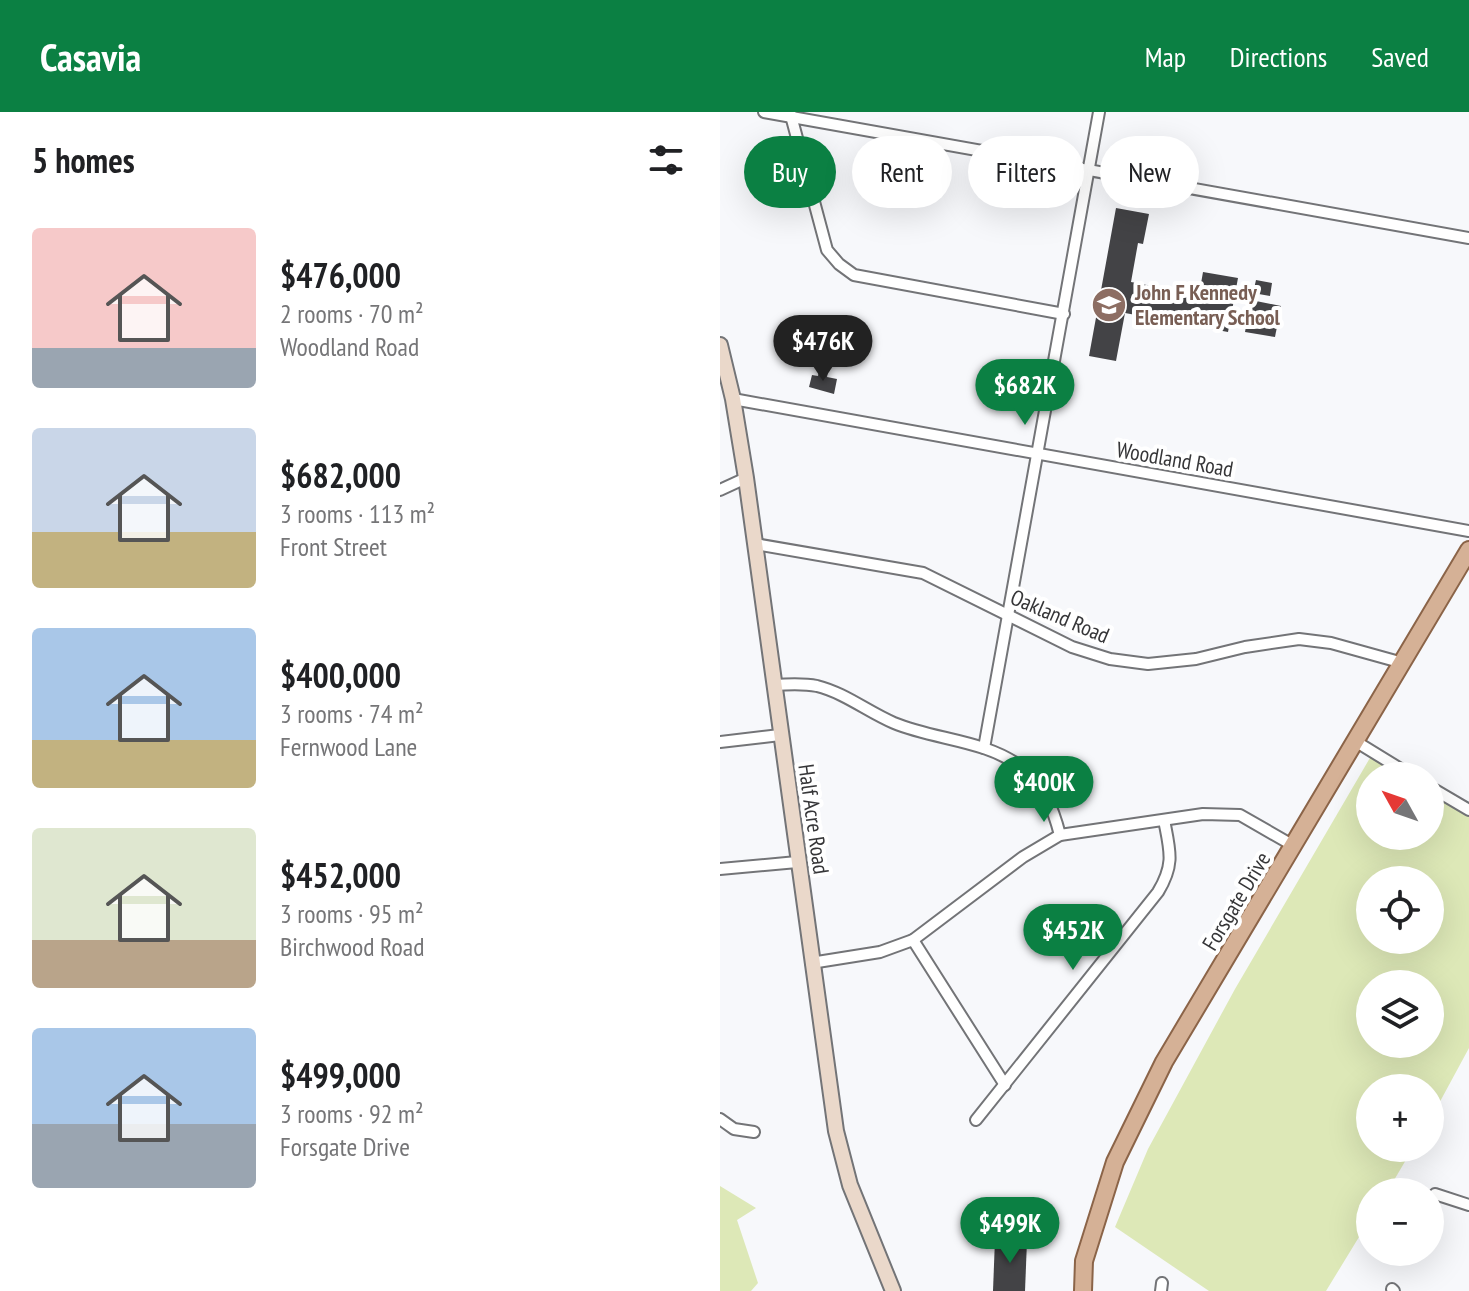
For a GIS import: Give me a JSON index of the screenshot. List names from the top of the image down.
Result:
{
  "streets": {
    "main road": ["Forsgate Drive"],
    "street": ["Woodland Road", "Oakland Road", "Half Acre Road"]
  },
  "crossings": [
    ["Woodland Road", "Half Acre Road"],
    ["Oakland Road", "Half Acre Road"],
    ["Oakland Road", "Forsgate Drive"]
  ],
  "places": {
    "school or university": ["John F Kennedy Elementary School"]
  },
  "north": "top left",
  "page": {
    "header": "Casavia",
    "nav": ["Map", "Directions", "Saved"],
    "heading": "5 homes",
    "chip": [
      "Buy",
      "Rent",
      "Filters",
      "New"
    ],
    "list": [
      {
        "name": "$476,000",
        "note": "2 rooms · 70 m² · Woodland Road"
      },
      {
        "name": "$682,000",
        "note": "3 rooms · 113 m² · Front Street"
      },
      {
        "name": "$400,000",
        "note": "3 rooms · 74 m² · Fernwood Lane"
      },
      {
        "name": "$452,000",
        "note": "3 rooms · 95 m² · Birchwood Road"
      },
      {
        "name": "$499,000",
        "note": "3 rooms · 92 m² · Forsgate Drive"
      }
    ],
    "price": [
      "$476K",
      "$682K",
      "$400K",
      "$452K",
      "$499K"
    ],
    "map_buttons": ["+", "−"]
  }
}
